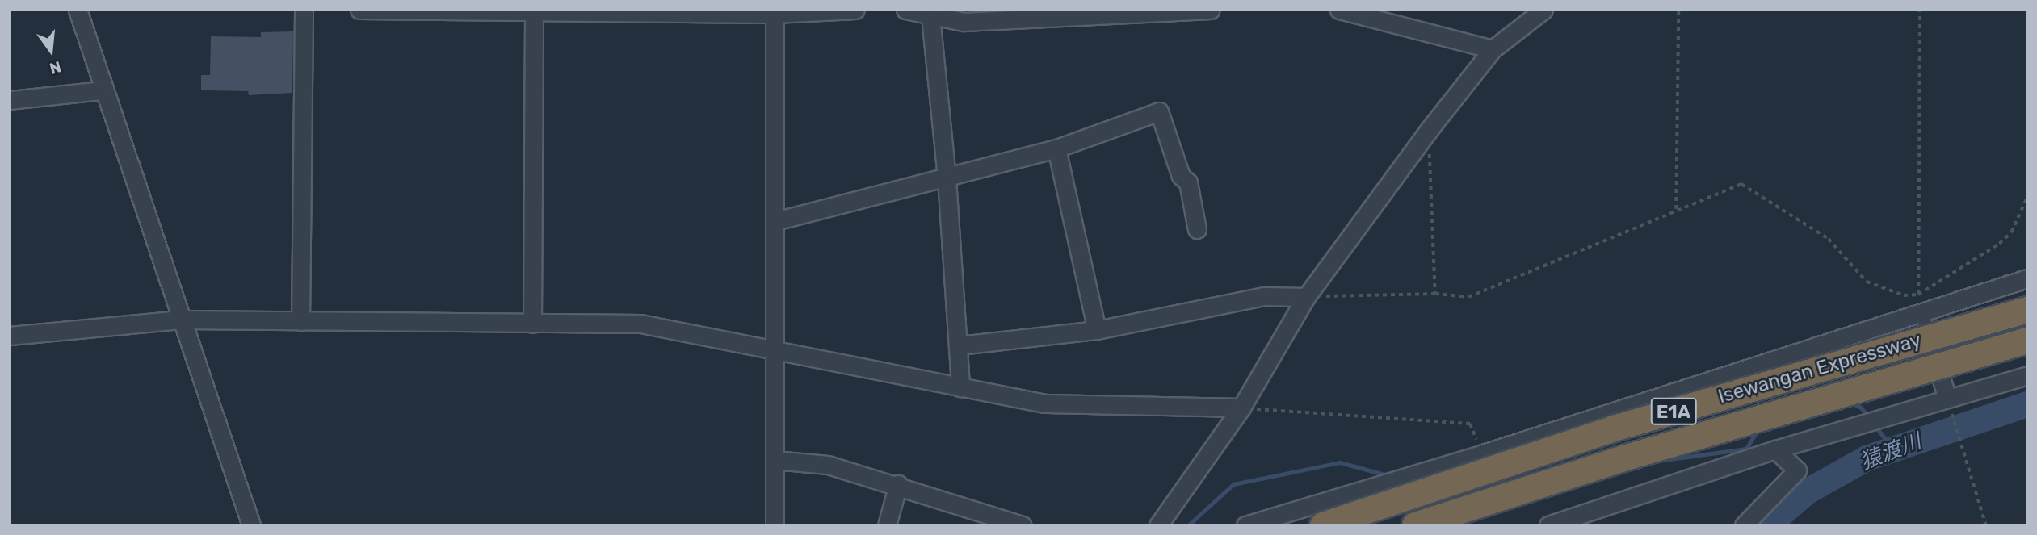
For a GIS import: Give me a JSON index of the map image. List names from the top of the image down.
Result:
{
  "streets": {
    "highway": ["Isewangan Expressway", "E1A"]
  },
  "water": ["猿渡川"],
  "north": "bottom"
}
